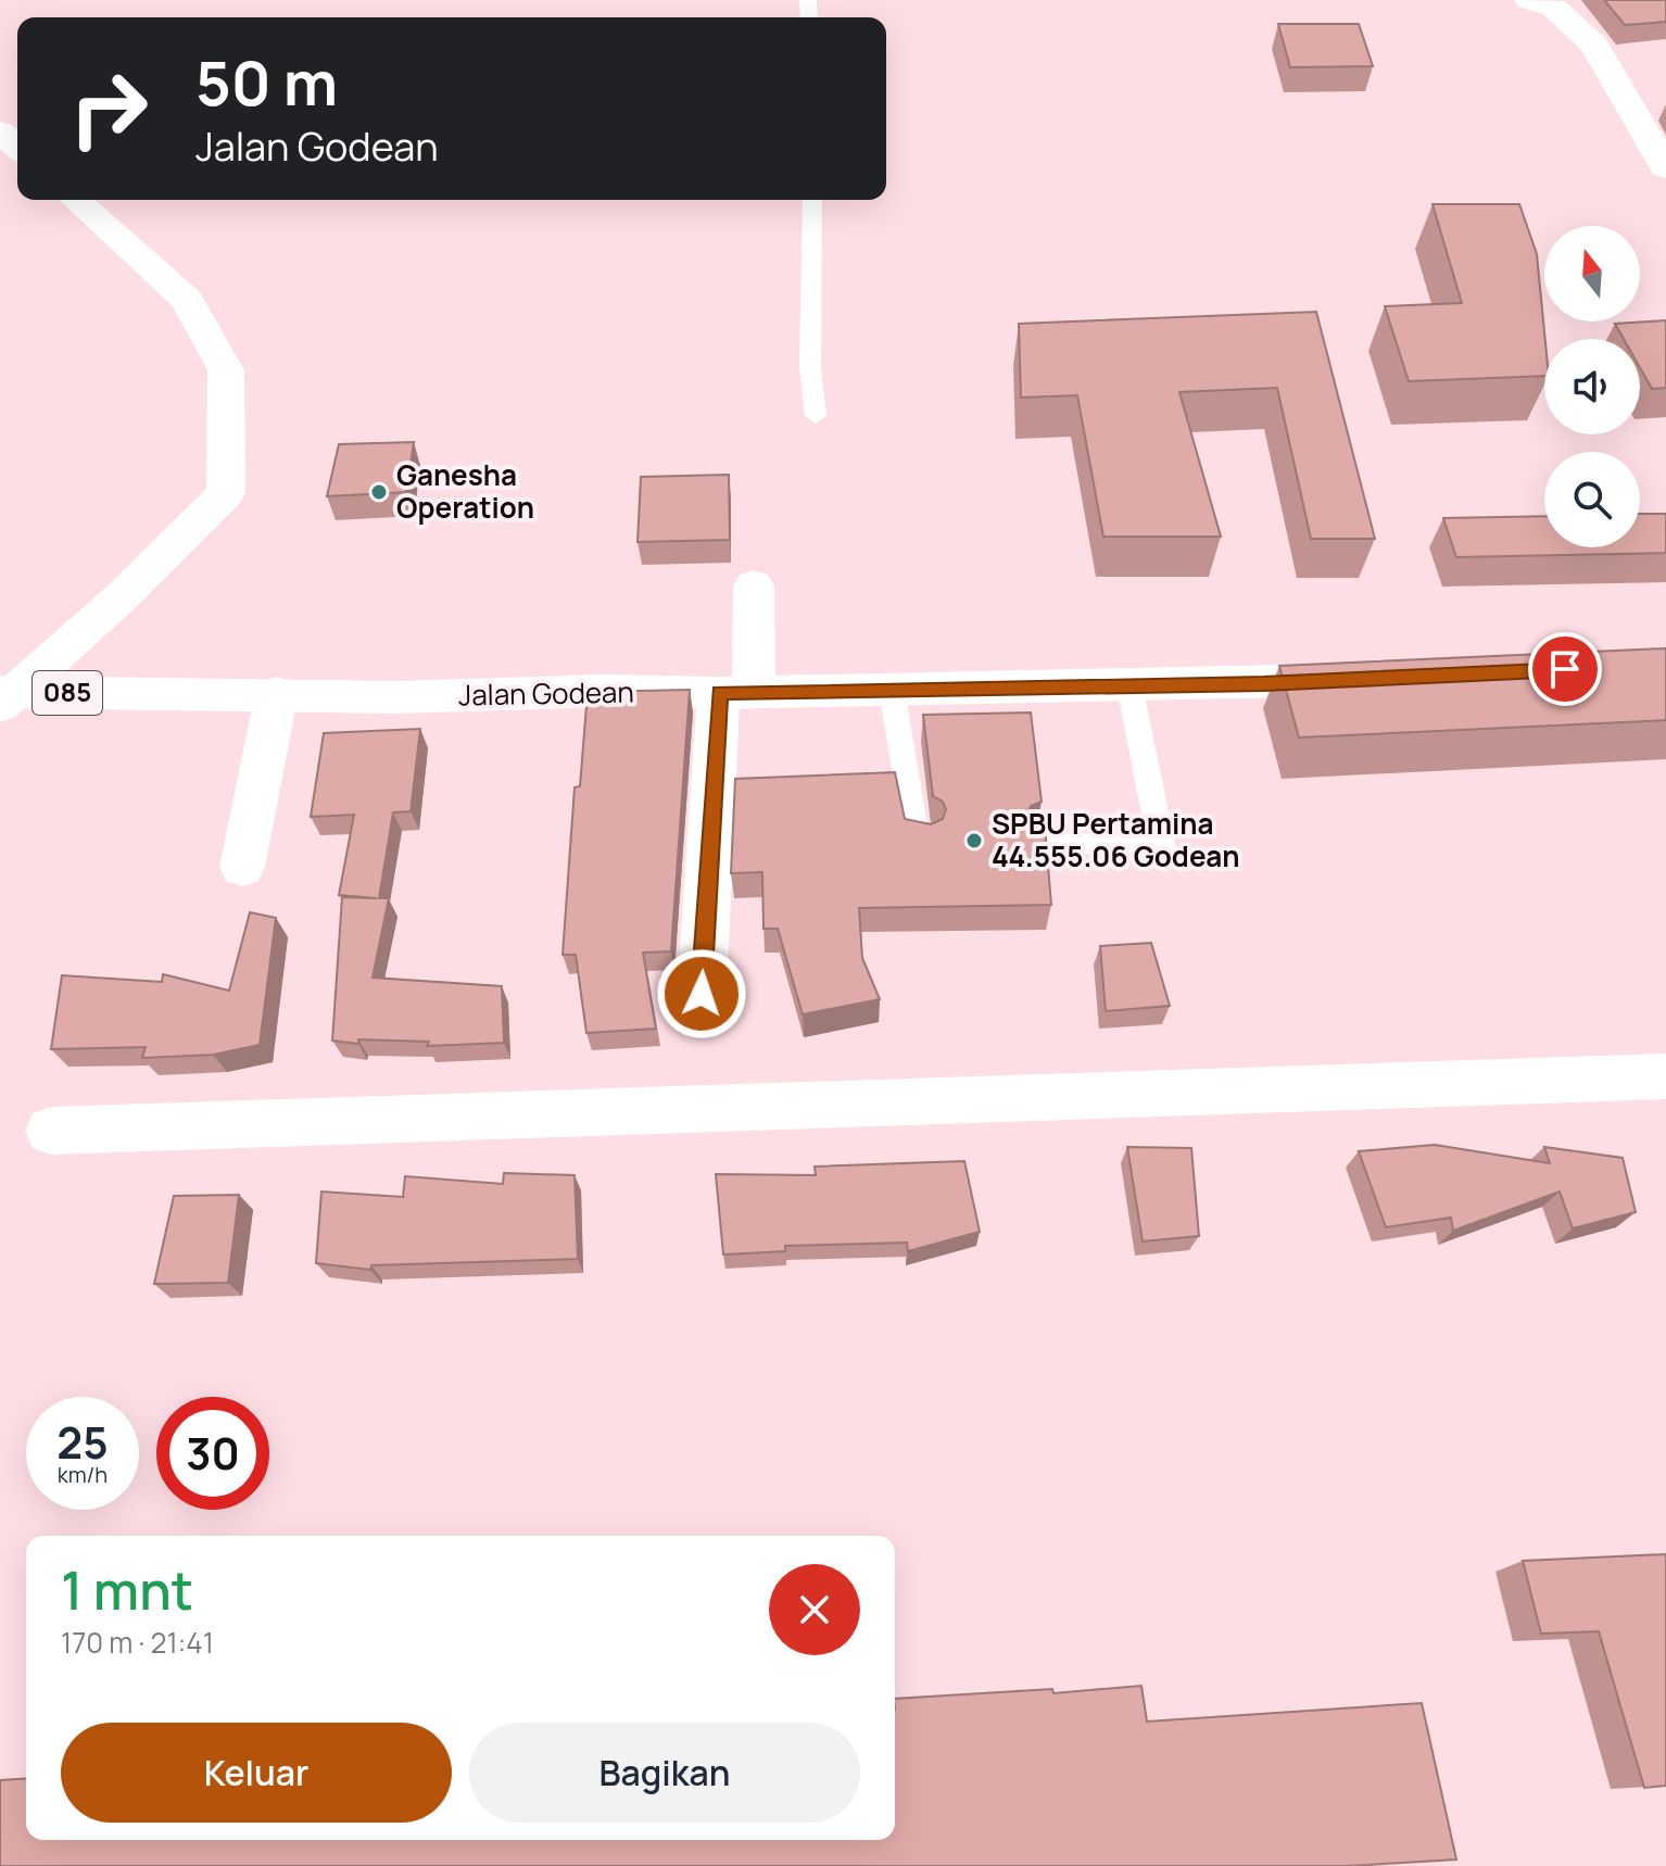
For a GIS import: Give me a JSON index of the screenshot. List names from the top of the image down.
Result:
{
  "streets": {
    "street": ["085", "Jalan Godean"]
  },
  "places": ["Ganesha Operation", "SPBU Pertamina 44.555.06 Godean"],
  "north": "top",
  "page": {
    "turn": ["50 m", "Jalan Godean"],
    "speed": "25 km/h",
    "limit": "30",
    "heading": ["1 mnt", "170 m · 21:41"],
    "buttons": ["Keluar", "Bagikan"]
  }
}
